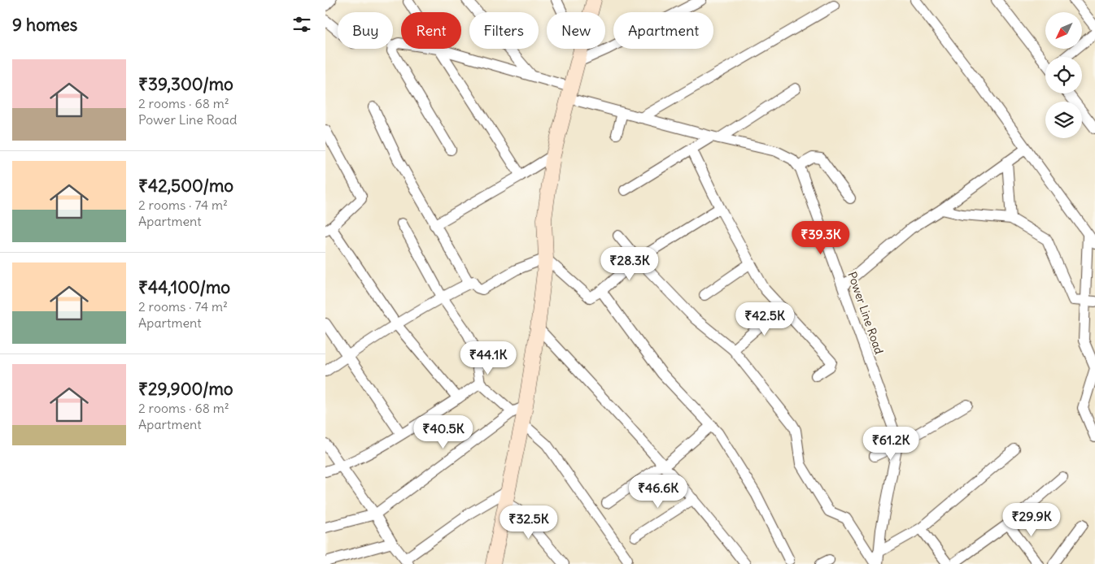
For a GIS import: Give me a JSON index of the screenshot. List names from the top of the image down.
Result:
{
  "streets": {
    "street": ["Power Line Road"]
  },
  "north": "bottom left",
  "page": {
    "heading": "9 homes",
    "chip": [
      "Buy",
      "Rent",
      "Filters",
      "New",
      "Apartment"
    ],
    "list": [
      {
        "name": "₹39,300/mo",
        "note": "2 rooms · 68 m² · Power Line Road"
      },
      {
        "name": "₹42,500/mo",
        "note": "2 rooms · 74 m² · Apartment"
      },
      {
        "name": "₹44,100/mo",
        "note": "2 rooms · 74 m² · Apartment"
      },
      {
        "name": "₹29,900/mo",
        "note": "2 rooms · 68 m² · Apartment"
      }
    ],
    "price": [
      "₹39.3K",
      "₹28.3K",
      "₹42.5K",
      "₹44.1K",
      "₹40.5K",
      "₹61.2K",
      "₹46.6K",
      "₹29.9K",
      "₹32.5K"
    ]
  }
}
